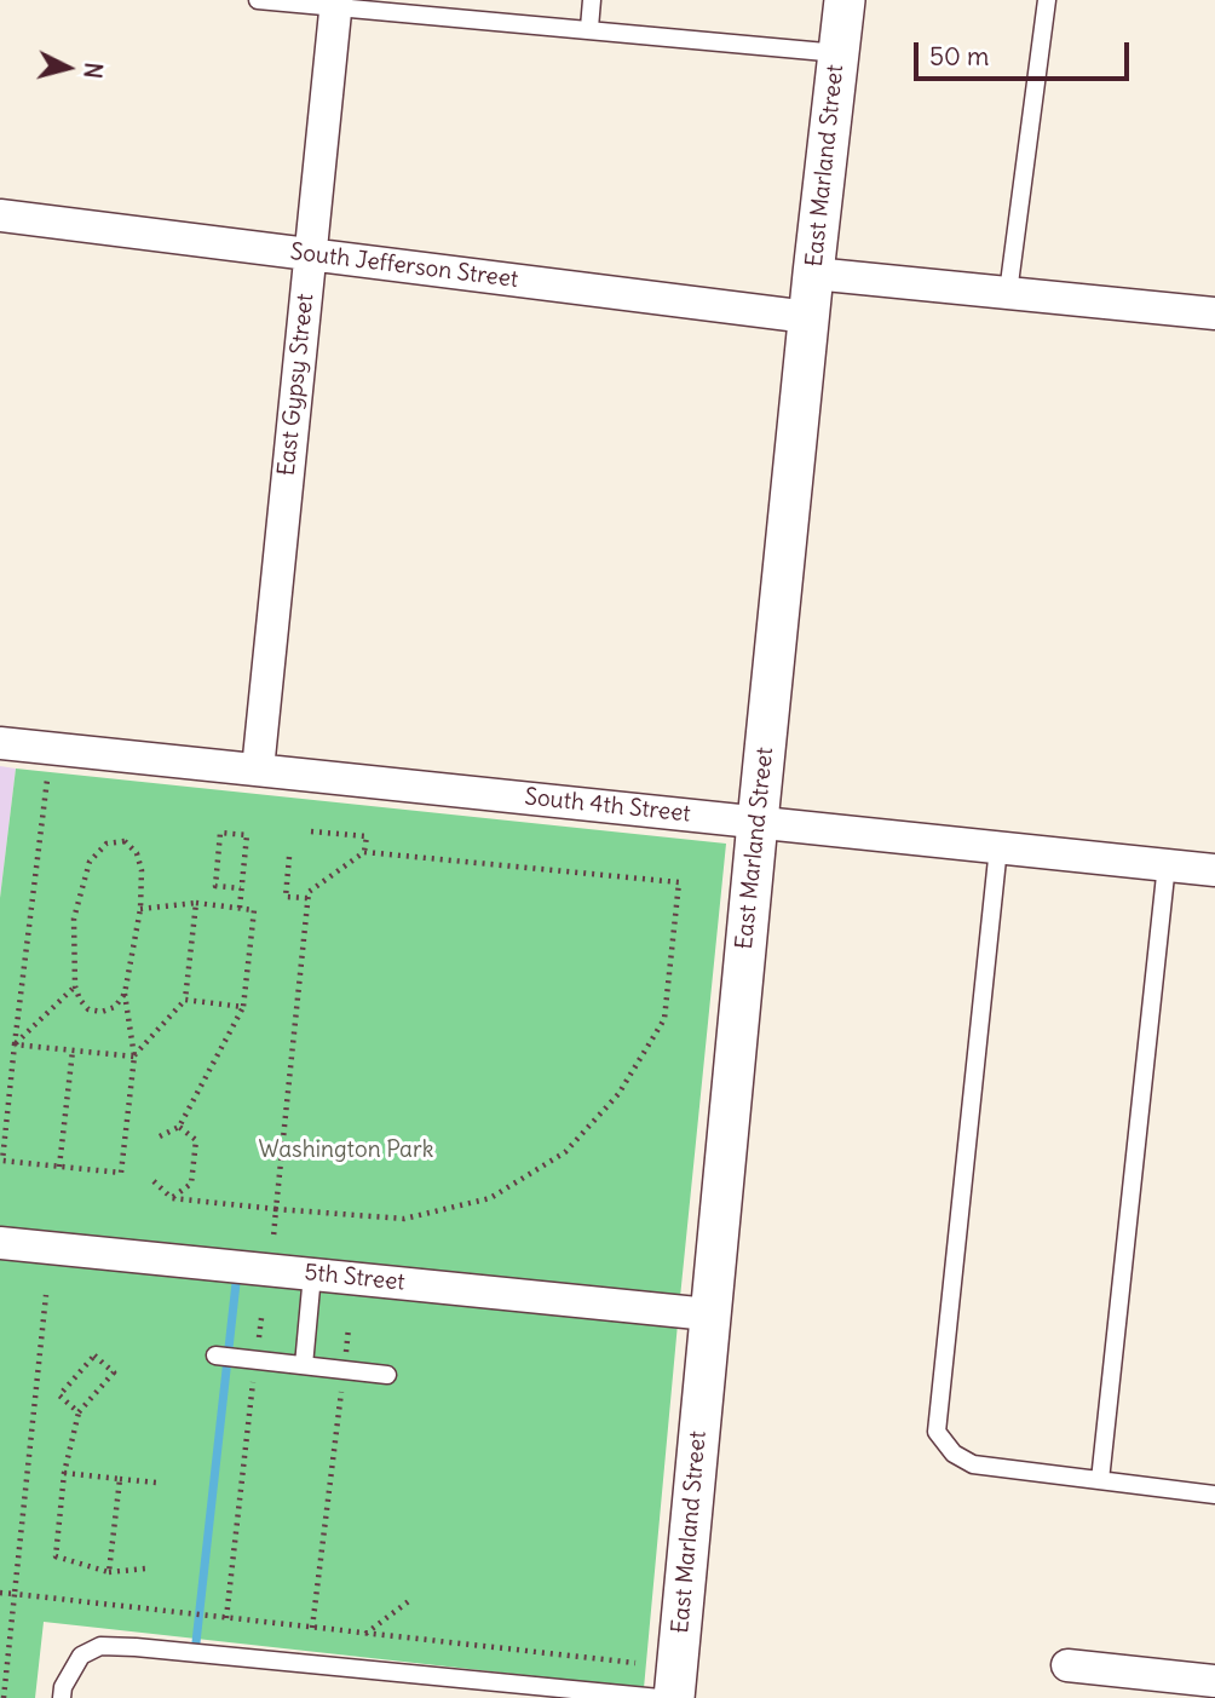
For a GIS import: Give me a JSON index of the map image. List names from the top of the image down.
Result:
{
  "streets": {
    "street": [
      "East Marland Street",
      "South Jefferson Street",
      "East Gypsy Street",
      "South 4th Street",
      "5th Street"
    ]
  },
  "crossings": [
    ["East Marland Street", "South Jefferson Street"],
    ["East Marland Street", "South 4th Street"],
    ["East Marland Street", "5th Street"],
    ["South Jefferson Street", "East Gypsy Street"],
    ["East Gypsy Street", "South 4th Street"]
  ],
  "parks": ["Washington Park"],
  "scale_bar": "50 m",
  "north": "right"
}
